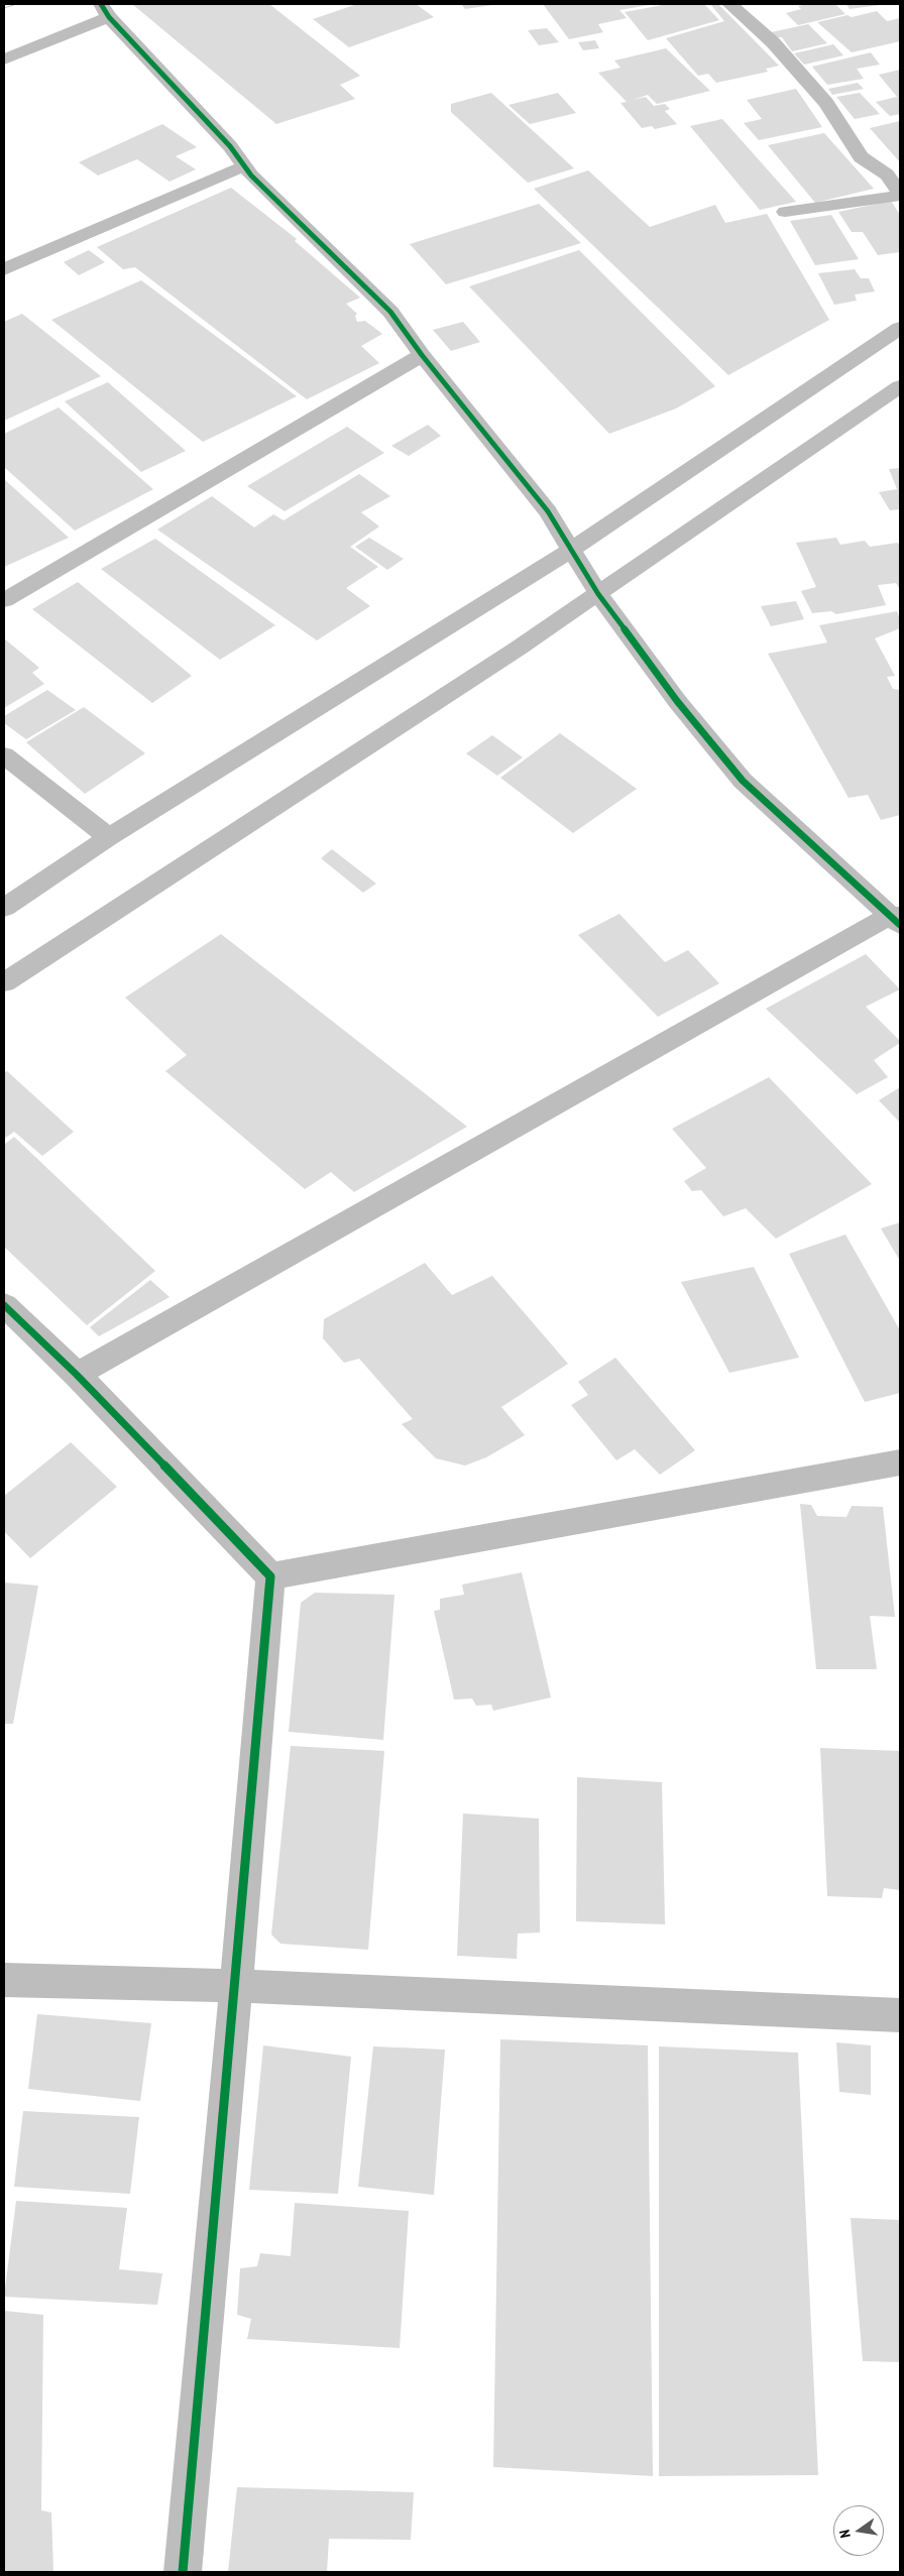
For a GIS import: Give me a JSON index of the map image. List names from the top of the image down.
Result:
{
  "north": "left"
}
